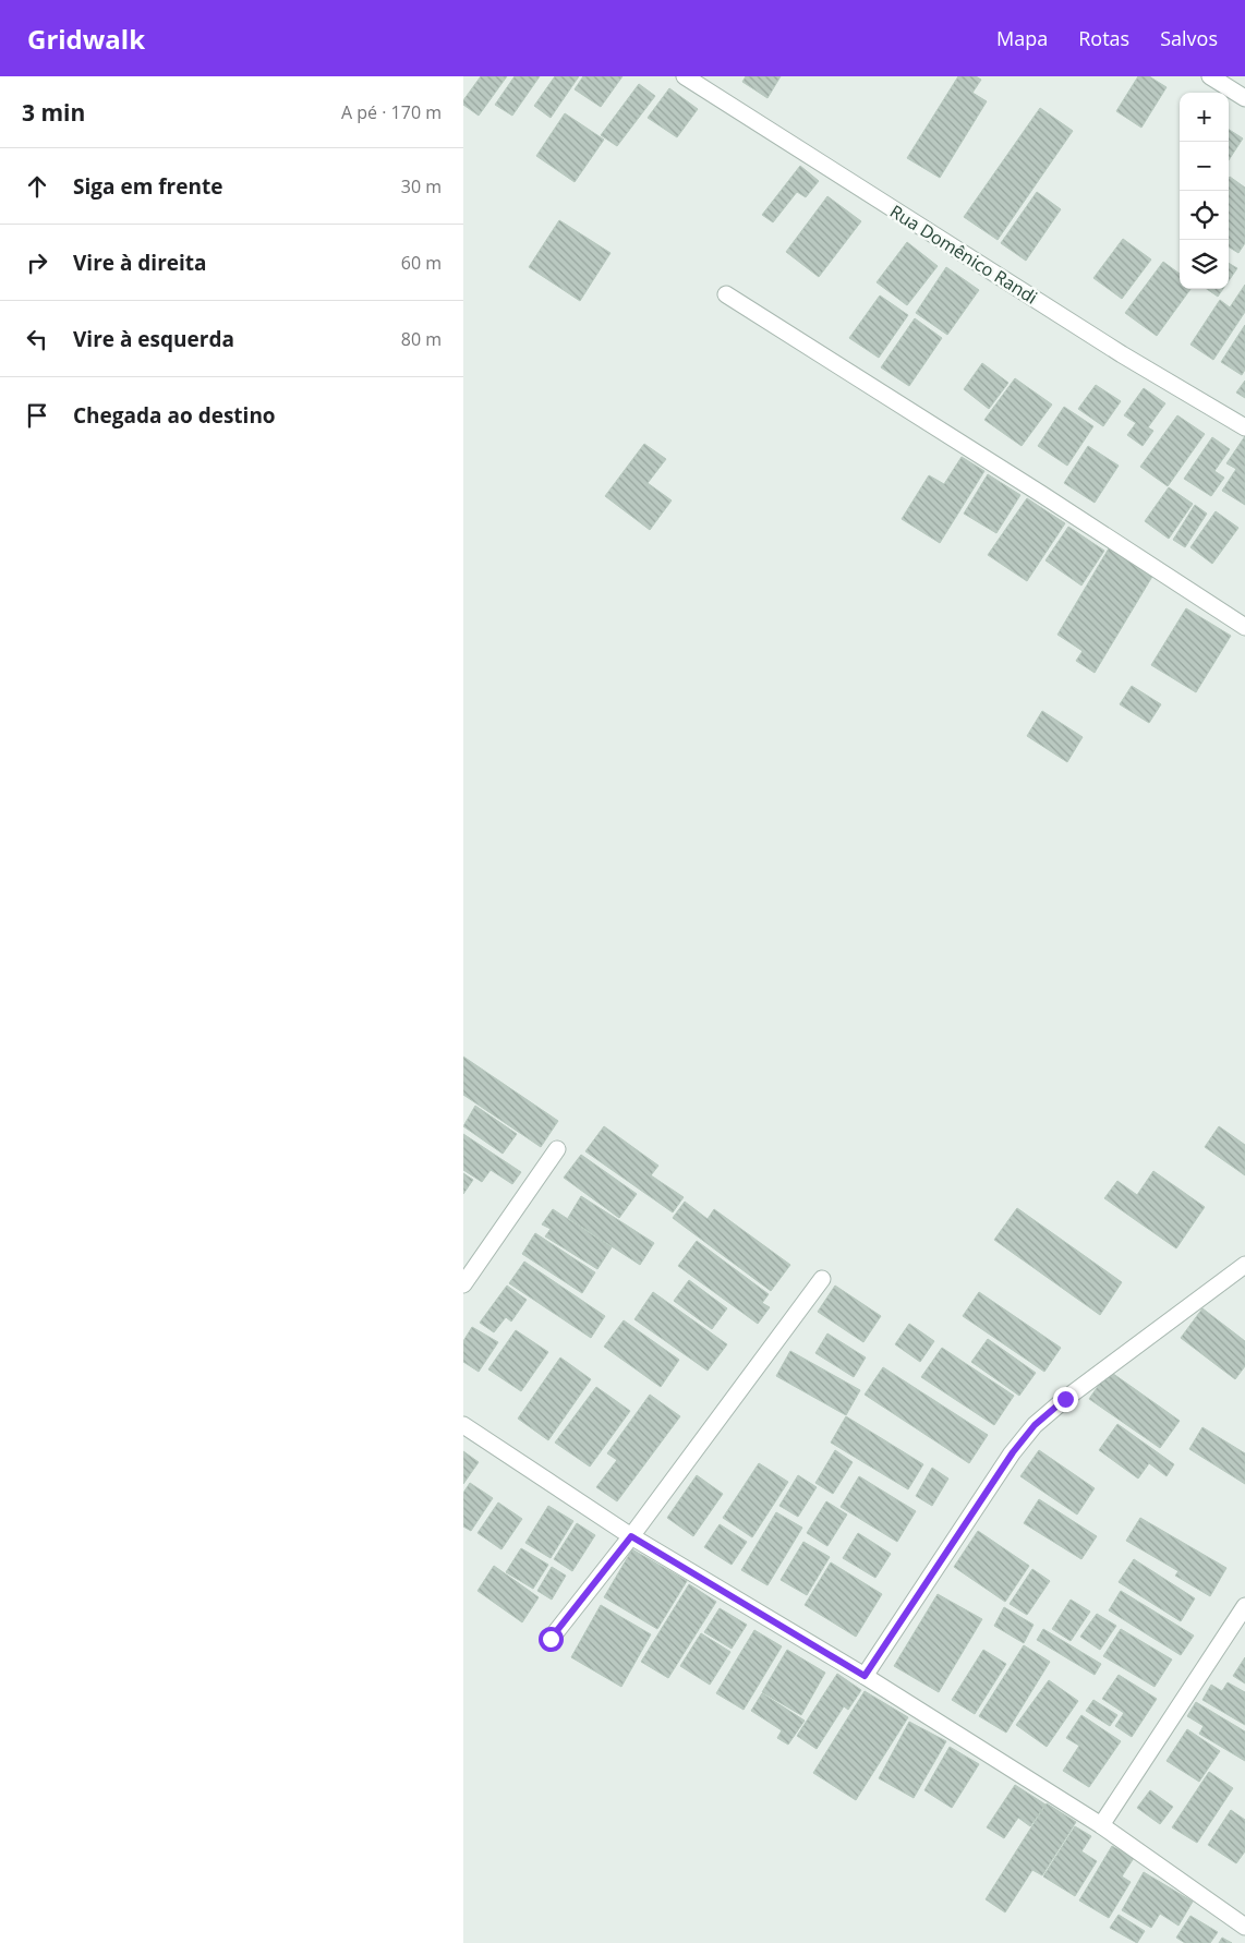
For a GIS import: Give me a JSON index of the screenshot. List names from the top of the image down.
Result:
{
  "streets": {
    "street": ["Rua Domênico Randi"]
  },
  "page": {
    "header": "Gridwalk",
    "nav": ["Mapa", "Rotas", "Salvos"],
    "heading": ["3 min", "A pé · 170 m"],
    "map_buttons": ["+", "−"],
    "list": [
      ["Siga em frente", "30 m"],
      ["Vire à direita", "60 m"],
      ["Vire à esquerda", "80 m"],
      "Chegada ao destino"
    ]
  }
}
